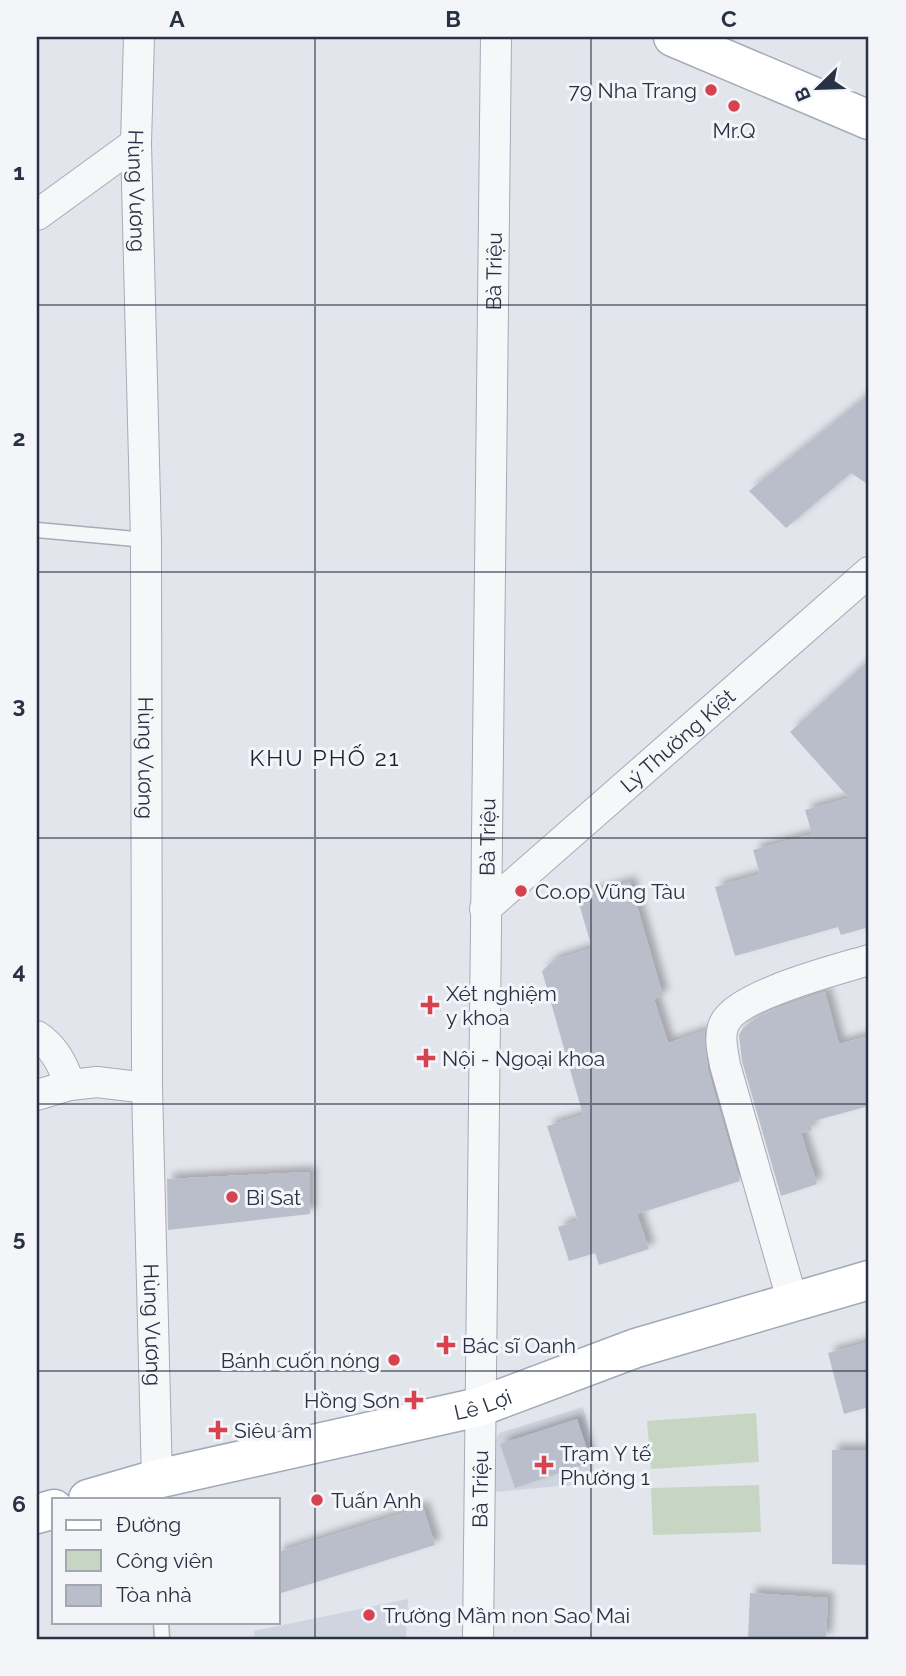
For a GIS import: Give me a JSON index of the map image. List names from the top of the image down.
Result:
{
  "streets": {
    "main road": ["Lê Lợi"],
    "street": ["Hùng Vương", "Bà Triệu", "Lý Thường Kiệt"]
  },
  "crossings": [
    ["Hùng Vương", "Lê Lợi"],
    ["Bà Triệu", "Lý Thường Kiệt"],
    ["Bà Triệu", "Lê Lợi"]
  ],
  "districts": ["KHU PHỐ 21"],
  "places": {
    "other": [
      "79 Nha Trang",
      "Mr.Q",
      "Co.op Vũng Tàu",
      "Bi Sat",
      "Bánh cuốn nóng",
      "Tuấn Anh",
      "Trường Mầm non Sao Mai"
    ],
    "health": [
      "Xét nghiệm y khoa",
      "Nội - Ngoại khoa",
      "Bác sĩ Oanh",
      "Hồng Sơn",
      "Siêu âm",
      "Trạm Y tế Phường 1"
    ]
  },
  "legend": ["Đường", "Công viên", "Tòa nhà"],
  "north": "bottom left",
  "grid": {
    "columns": ["A", "B", "C"],
    "rows": [
      "1",
      "2",
      "3",
      "4",
      "5",
      "6"
    ]
  }
}
